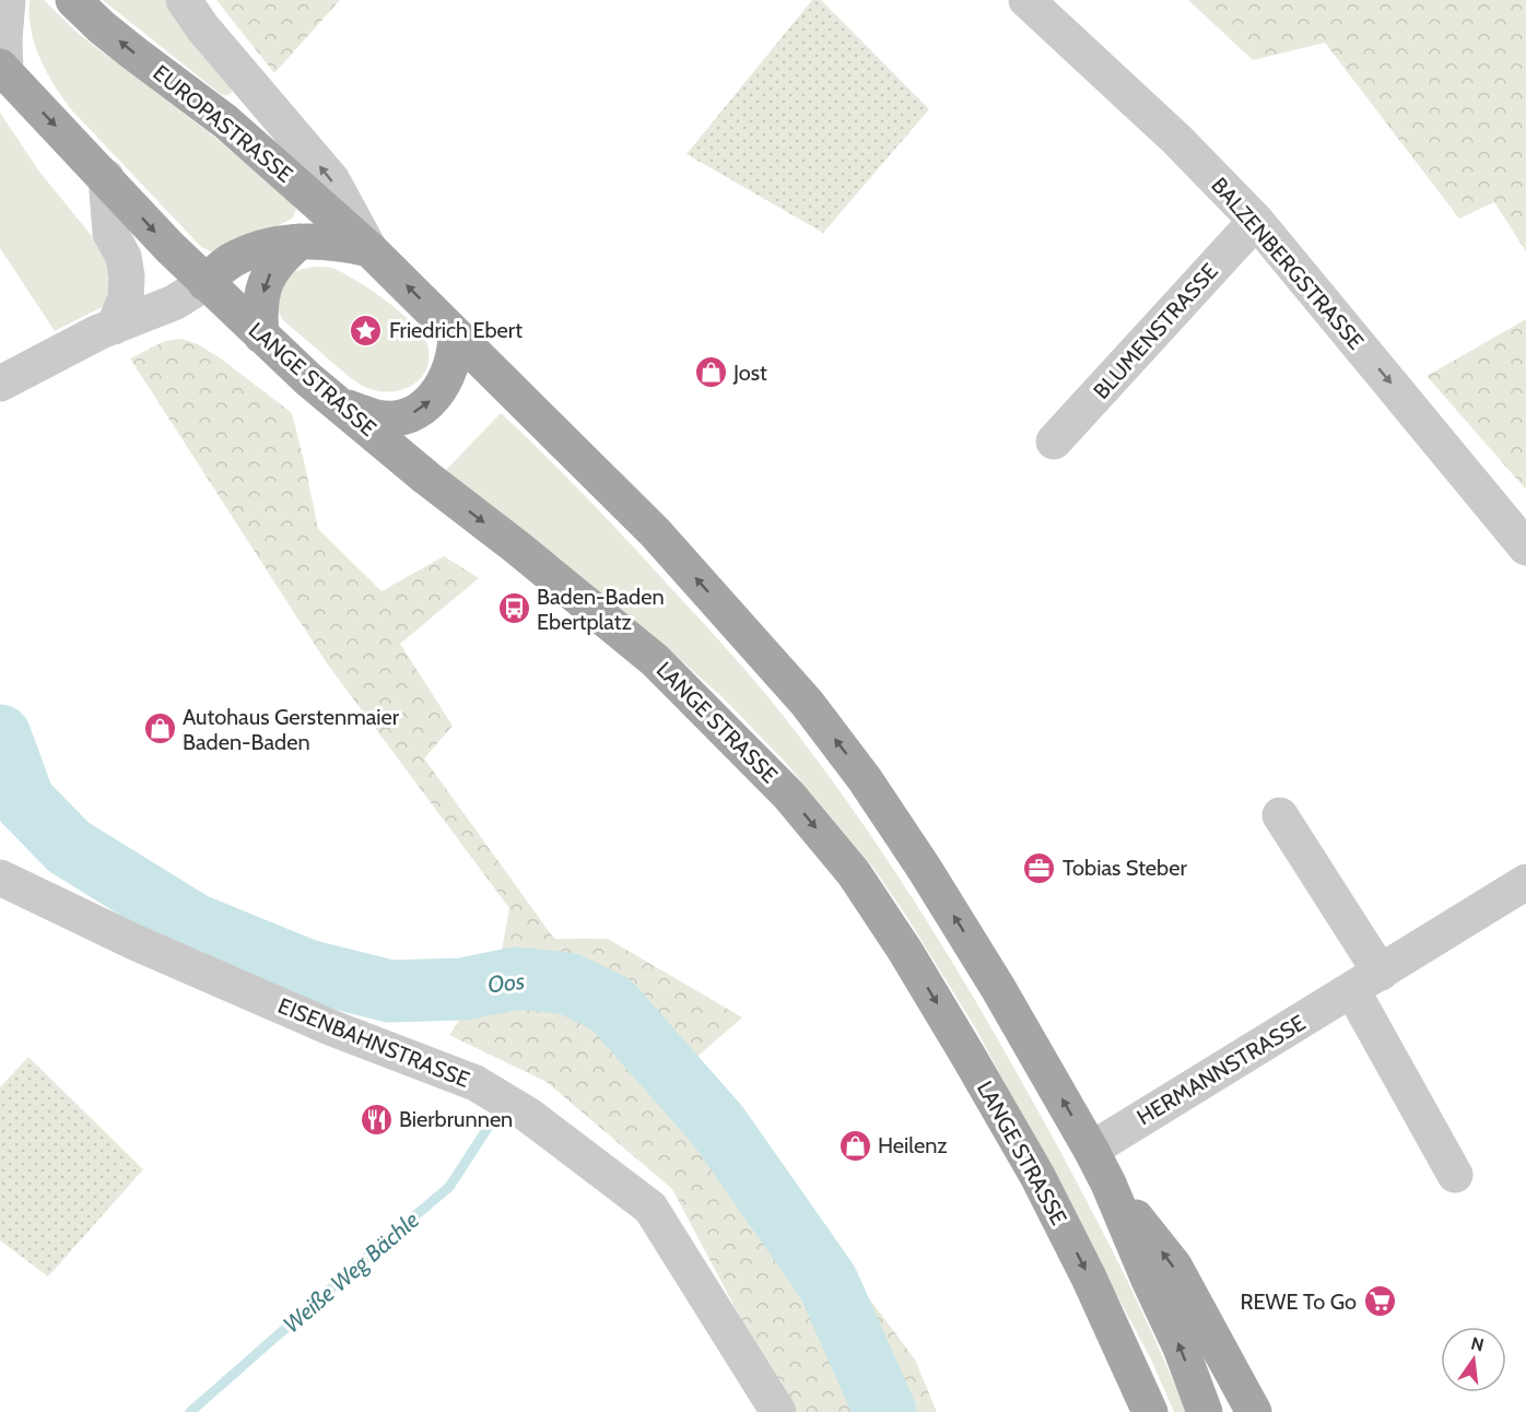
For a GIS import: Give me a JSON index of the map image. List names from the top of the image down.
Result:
{
  "streets": {
    "main road": ["EUROPASTRASSE", "LANGE STRASSE"],
    "street": [
      "BALZENBERGSTRASSE",
      "BLUMENSTRASSE",
      "EISENBAHNSTRASSE",
      "HERMANNSTRASSE"
    ]
  },
  "crossings": [
    ["EUROPASTRASSE", "LANGE STRASSE"],
    ["BALZENBERGSTRASSE", "BLUMENSTRASSE"]
  ],
  "one_way": ["EUROPASTRASSE", "BALZENBERGSTRASSE", "LANGE STRASSE"],
  "water": ["Oos", "Weiße Weg Bächle"],
  "places": {
    "place": ["Friedrich Ebert"],
    "shop": ["Jost", "Autohaus Gerstenmaier Baden-Baden", "Heilenz"],
    "bus stop": ["Baden-Baden Ebertplatz"],
    "office": ["Tobias Steber"],
    "restaurant": ["Bierbrunnen"],
    "supermarket": ["REWE To Go"]
  },
  "north": "top"
}
